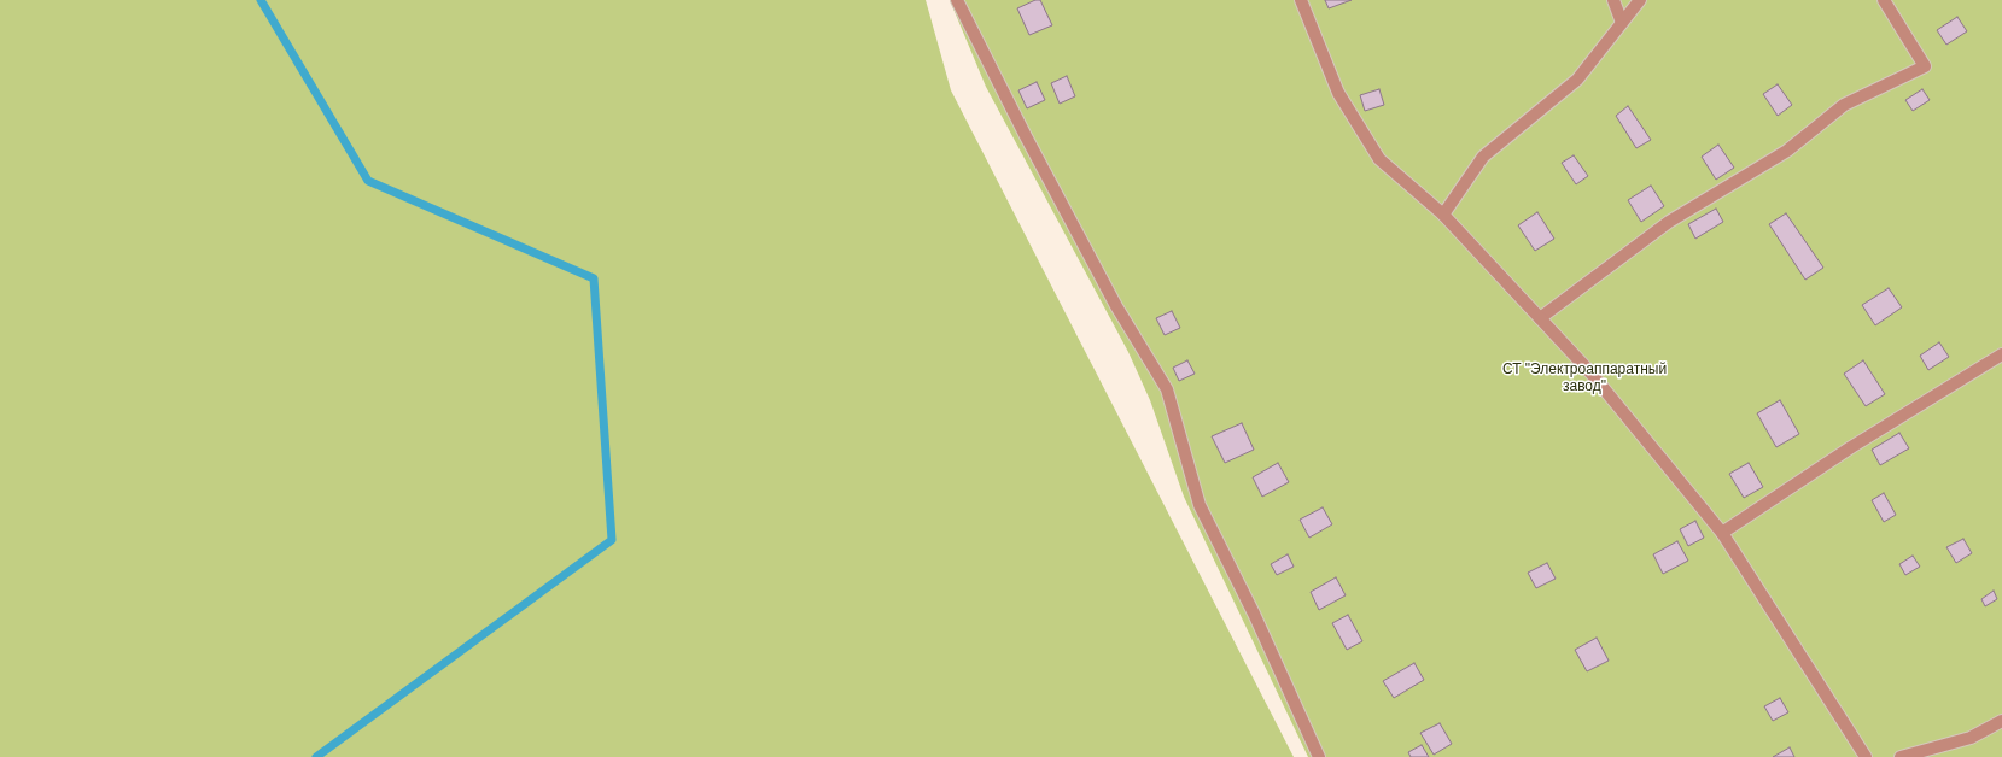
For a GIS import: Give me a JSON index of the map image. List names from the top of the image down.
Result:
{
  "parks": ["СТ \"Электроаппаратный завод\""]
}
